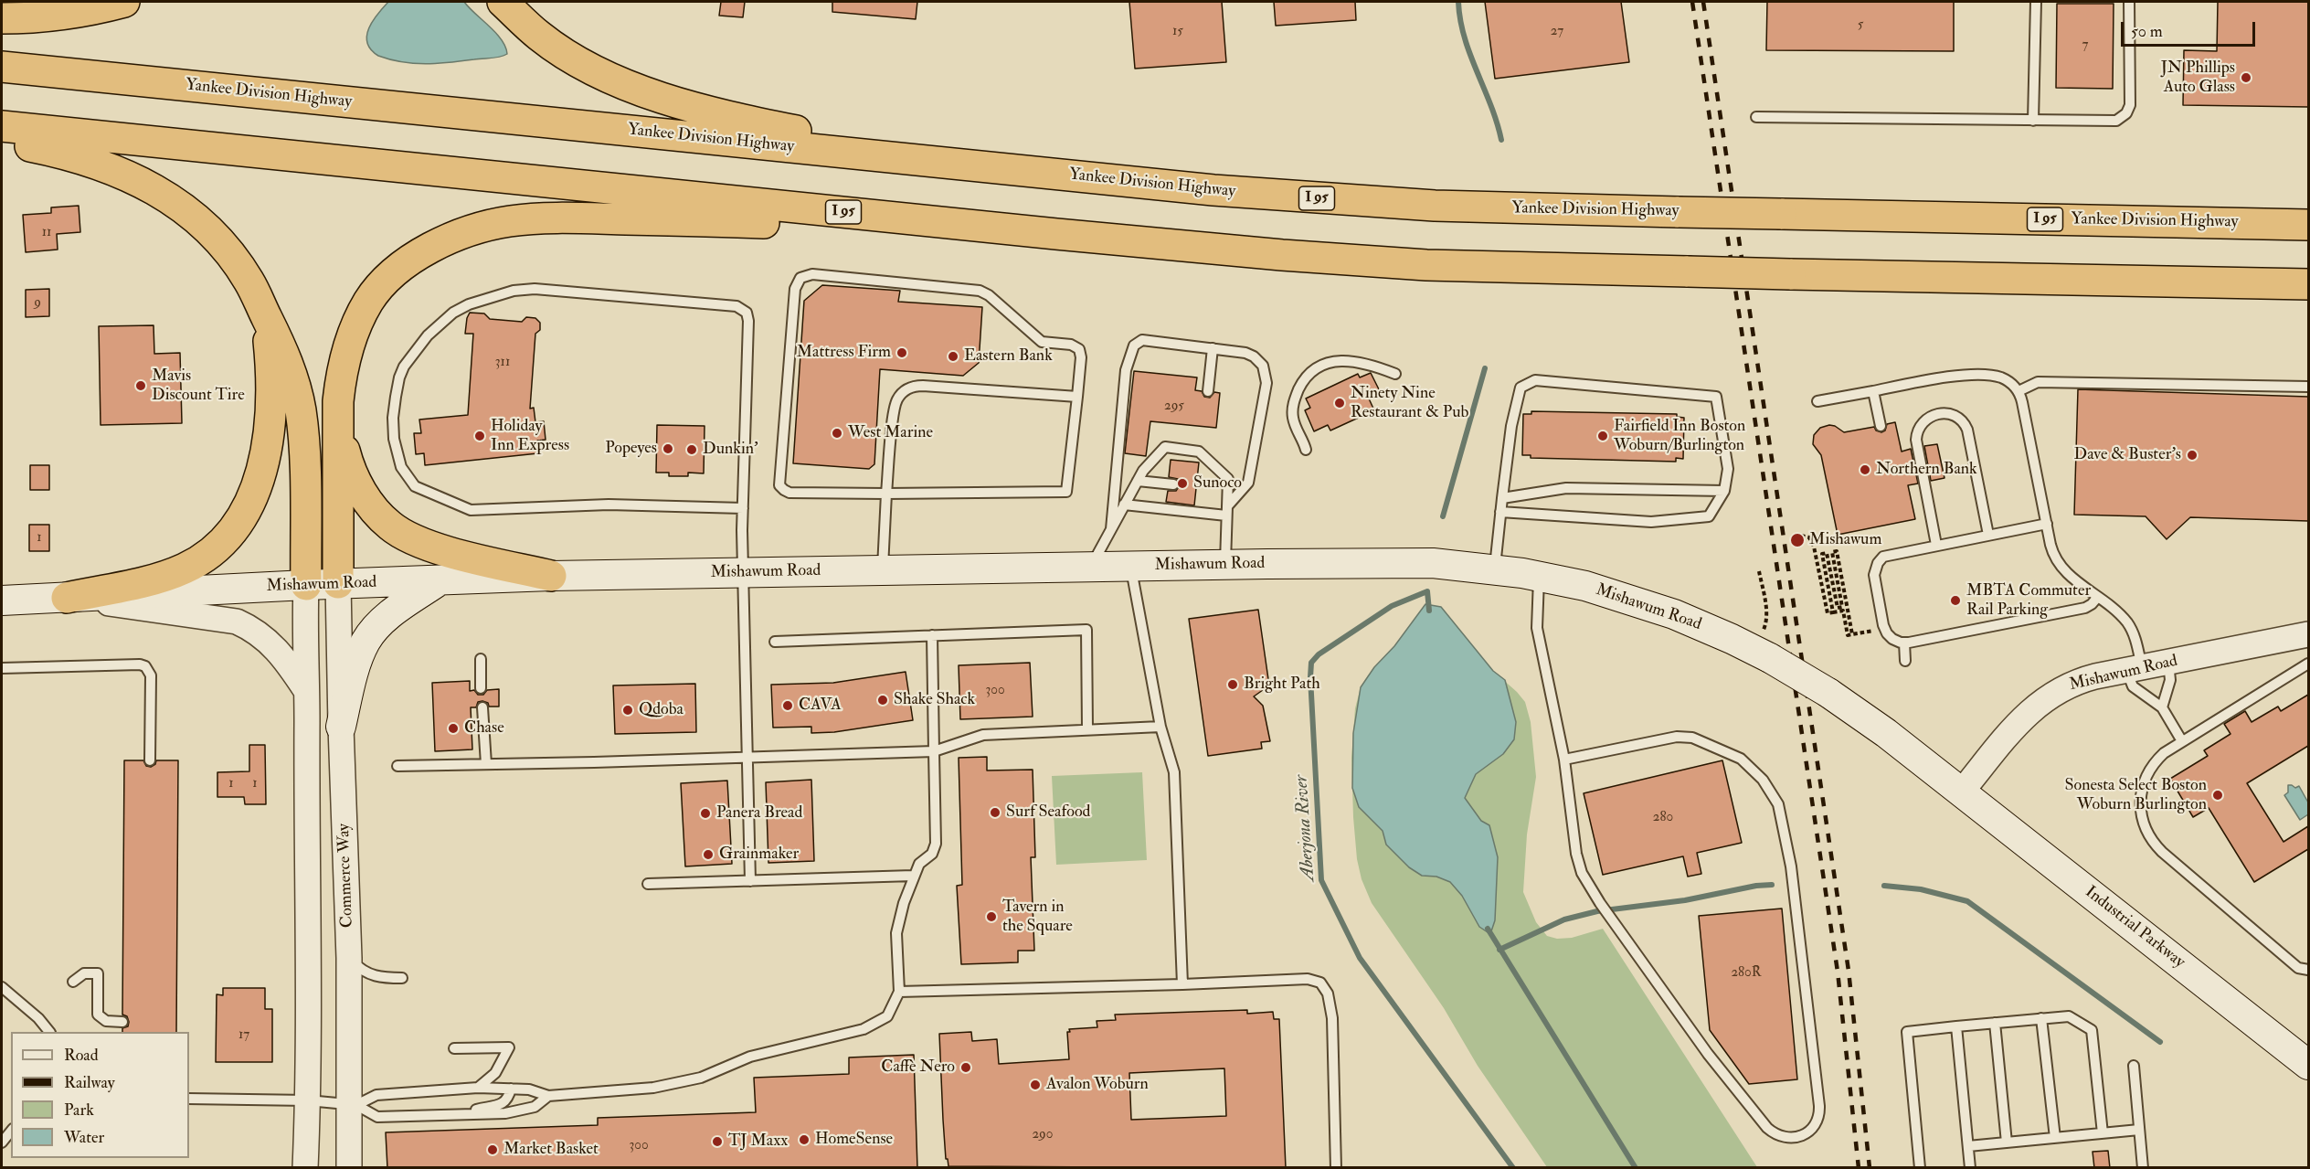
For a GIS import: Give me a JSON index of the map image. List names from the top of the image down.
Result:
{
  "streets": {
    "highway": ["Yankee Division Highway", "I 95"],
    "main road": ["Mishawum Road", "Industrial Parkway"],
    "street": ["Commerce Way"]
  },
  "crossings": [
    ["Mishawum Road", "Commerce Way"],
    ["Mishawum Road", "Industrial Parkway"]
  ],
  "water": ["Aberjona River"],
  "places": [
    "JN Phillips Auto Glass",
    "Mattress Firm",
    "Eastern Bank",
    "Mavis Discount Tire",
    "Ninety Nine Restaurant & Pub",
    "West Marine",
    "Holiday Inn Express",
    "Fairfield Inn Boston Woburn/Burlington",
    "Popeyes",
    "Dunkin'",
    "Dave & Buster's",
    "Northern Bank",
    "Sunoco",
    "Mishawum",
    "MBTA Commuter Rail Parking",
    "Bright Path",
    "Shake Shack",
    "CAVA",
    "Qdoba",
    "Chase",
    "Sonesta Select Boston Woburn Burlington",
    "Surf Seafood",
    "Panera Bread",
    "Grainmaker",
    "Tavern in the Square",
    "Caffè Nero",
    "Avalon Woburn",
    "HomeSense",
    "TJ Maxx",
    "Market Basket"
  ],
  "house_numbers": [
    "5",
    "15",
    "27",
    "7",
    "11",
    "9",
    "311",
    "295",
    "1",
    "300",
    "1",
    "1",
    "280",
    "280R",
    "17",
    "290",
    "300"
  ],
  "legend": [
    "Road",
    "Railway",
    "Park",
    "Water"
  ],
  "scale_bar": "50 m"
}
